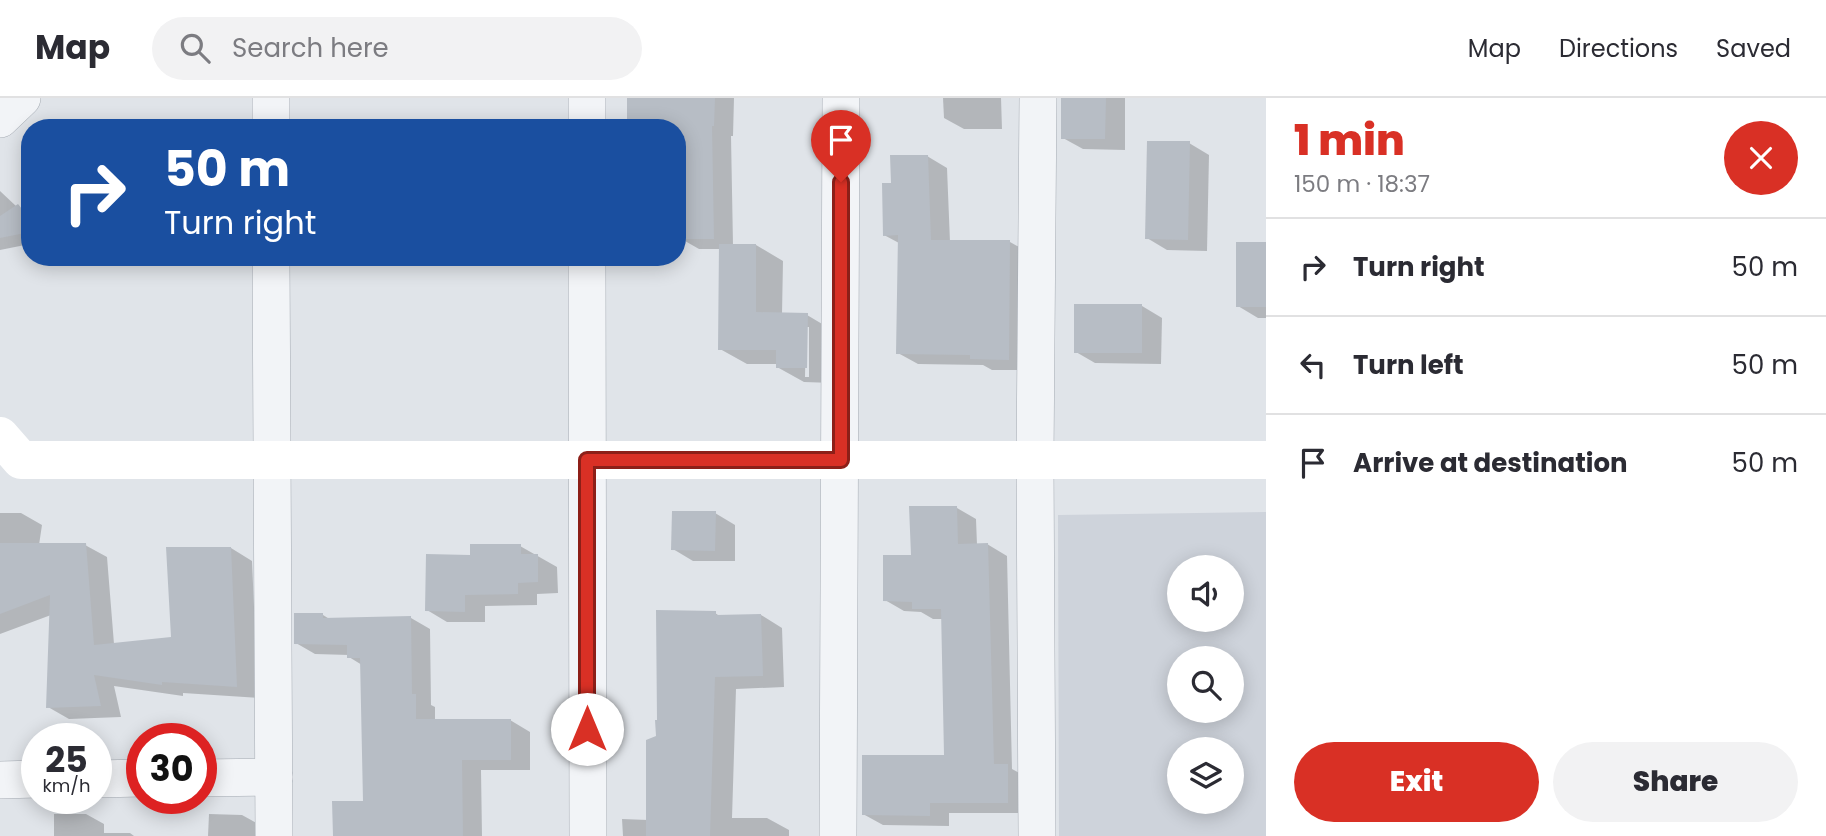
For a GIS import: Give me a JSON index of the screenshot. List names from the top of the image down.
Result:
{
  "page": {
    "header": "Map",
    "search": "Search here",
    "nav": ["Map", "Directions", "Saved"],
    "heading": ["1 min", "150 m · 18:37"],
    "turn": ["50 m", "Turn right"],
    "list": [
      {
        "name": "Turn right",
        "value": "50 m"
      },
      {
        "name": "Turn left",
        "value": "50 m"
      },
      {
        "name": "Arrive at destination",
        "value": "50 m"
      }
    ],
    "speed": "25 km/h",
    "limit": "30",
    "buttons": ["Exit", "Share"]
  }
}
